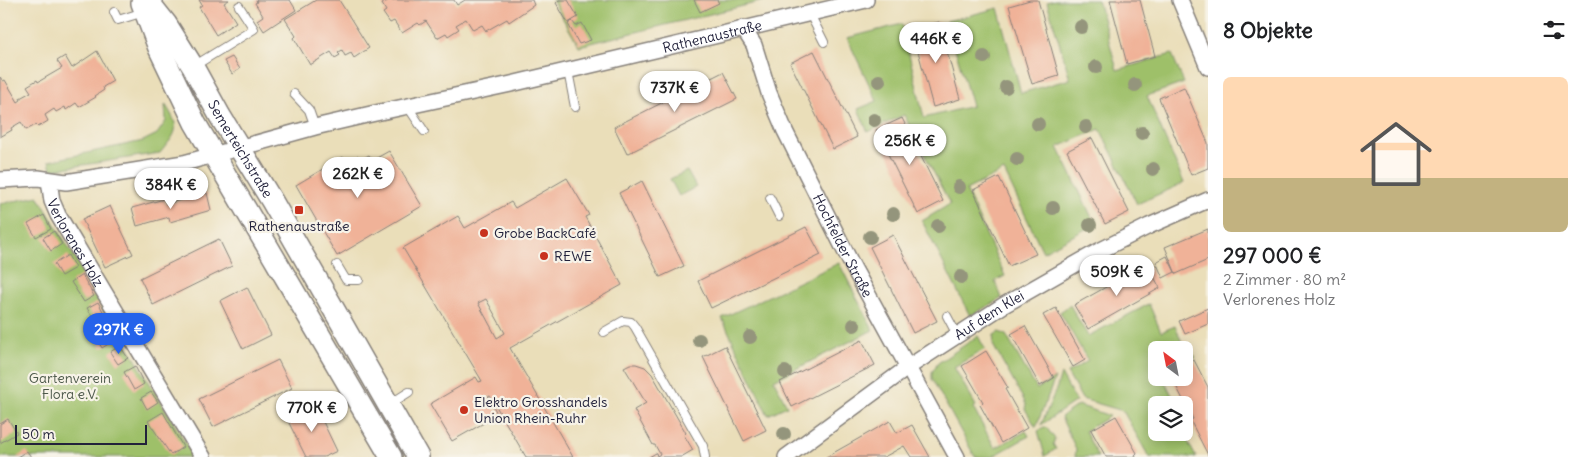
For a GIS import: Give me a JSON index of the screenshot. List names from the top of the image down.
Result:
{
  "streets": {
    "main road": ["Semerteichstraße"],
    "street": [
      "Rathenaustraße",
      "Verlorenes Holz",
      "Hochfelder Straße",
      "Auf dem Klei"
    ]
  },
  "crossings": [
    ["Rathenaustraße", "Semerteichstraße"],
    ["Rathenaustraße", "Verlorenes Holz"],
    ["Rathenaustraße", "Hochfelder Straße"],
    ["Hochfelder Straße", "Auf dem Klei"]
  ],
  "parks": ["Gartenverein Flora e.V."],
  "places": {
    "transit": ["Rathenaustraße"],
    "other": ["Grobe BackCafé", "REWE", "Elektro Grosshandels Union Rhein-Ruhr"]
  },
  "scale_bar": "50 m",
  "north": "top left",
  "page": {
    "heading": "8 Objekte",
    "price": [
      "446K €",
      "737K €",
      "256K €",
      "262K €",
      "384K €",
      "509K €",
      "297K €",
      "770K €"
    ],
    "list": [
      {
        "name": "297 000 €",
        "note": "2 Zimmer · 80 m² · Verlorenes Holz"
      }
    ],
    "scale": "50 m"
  }
}
